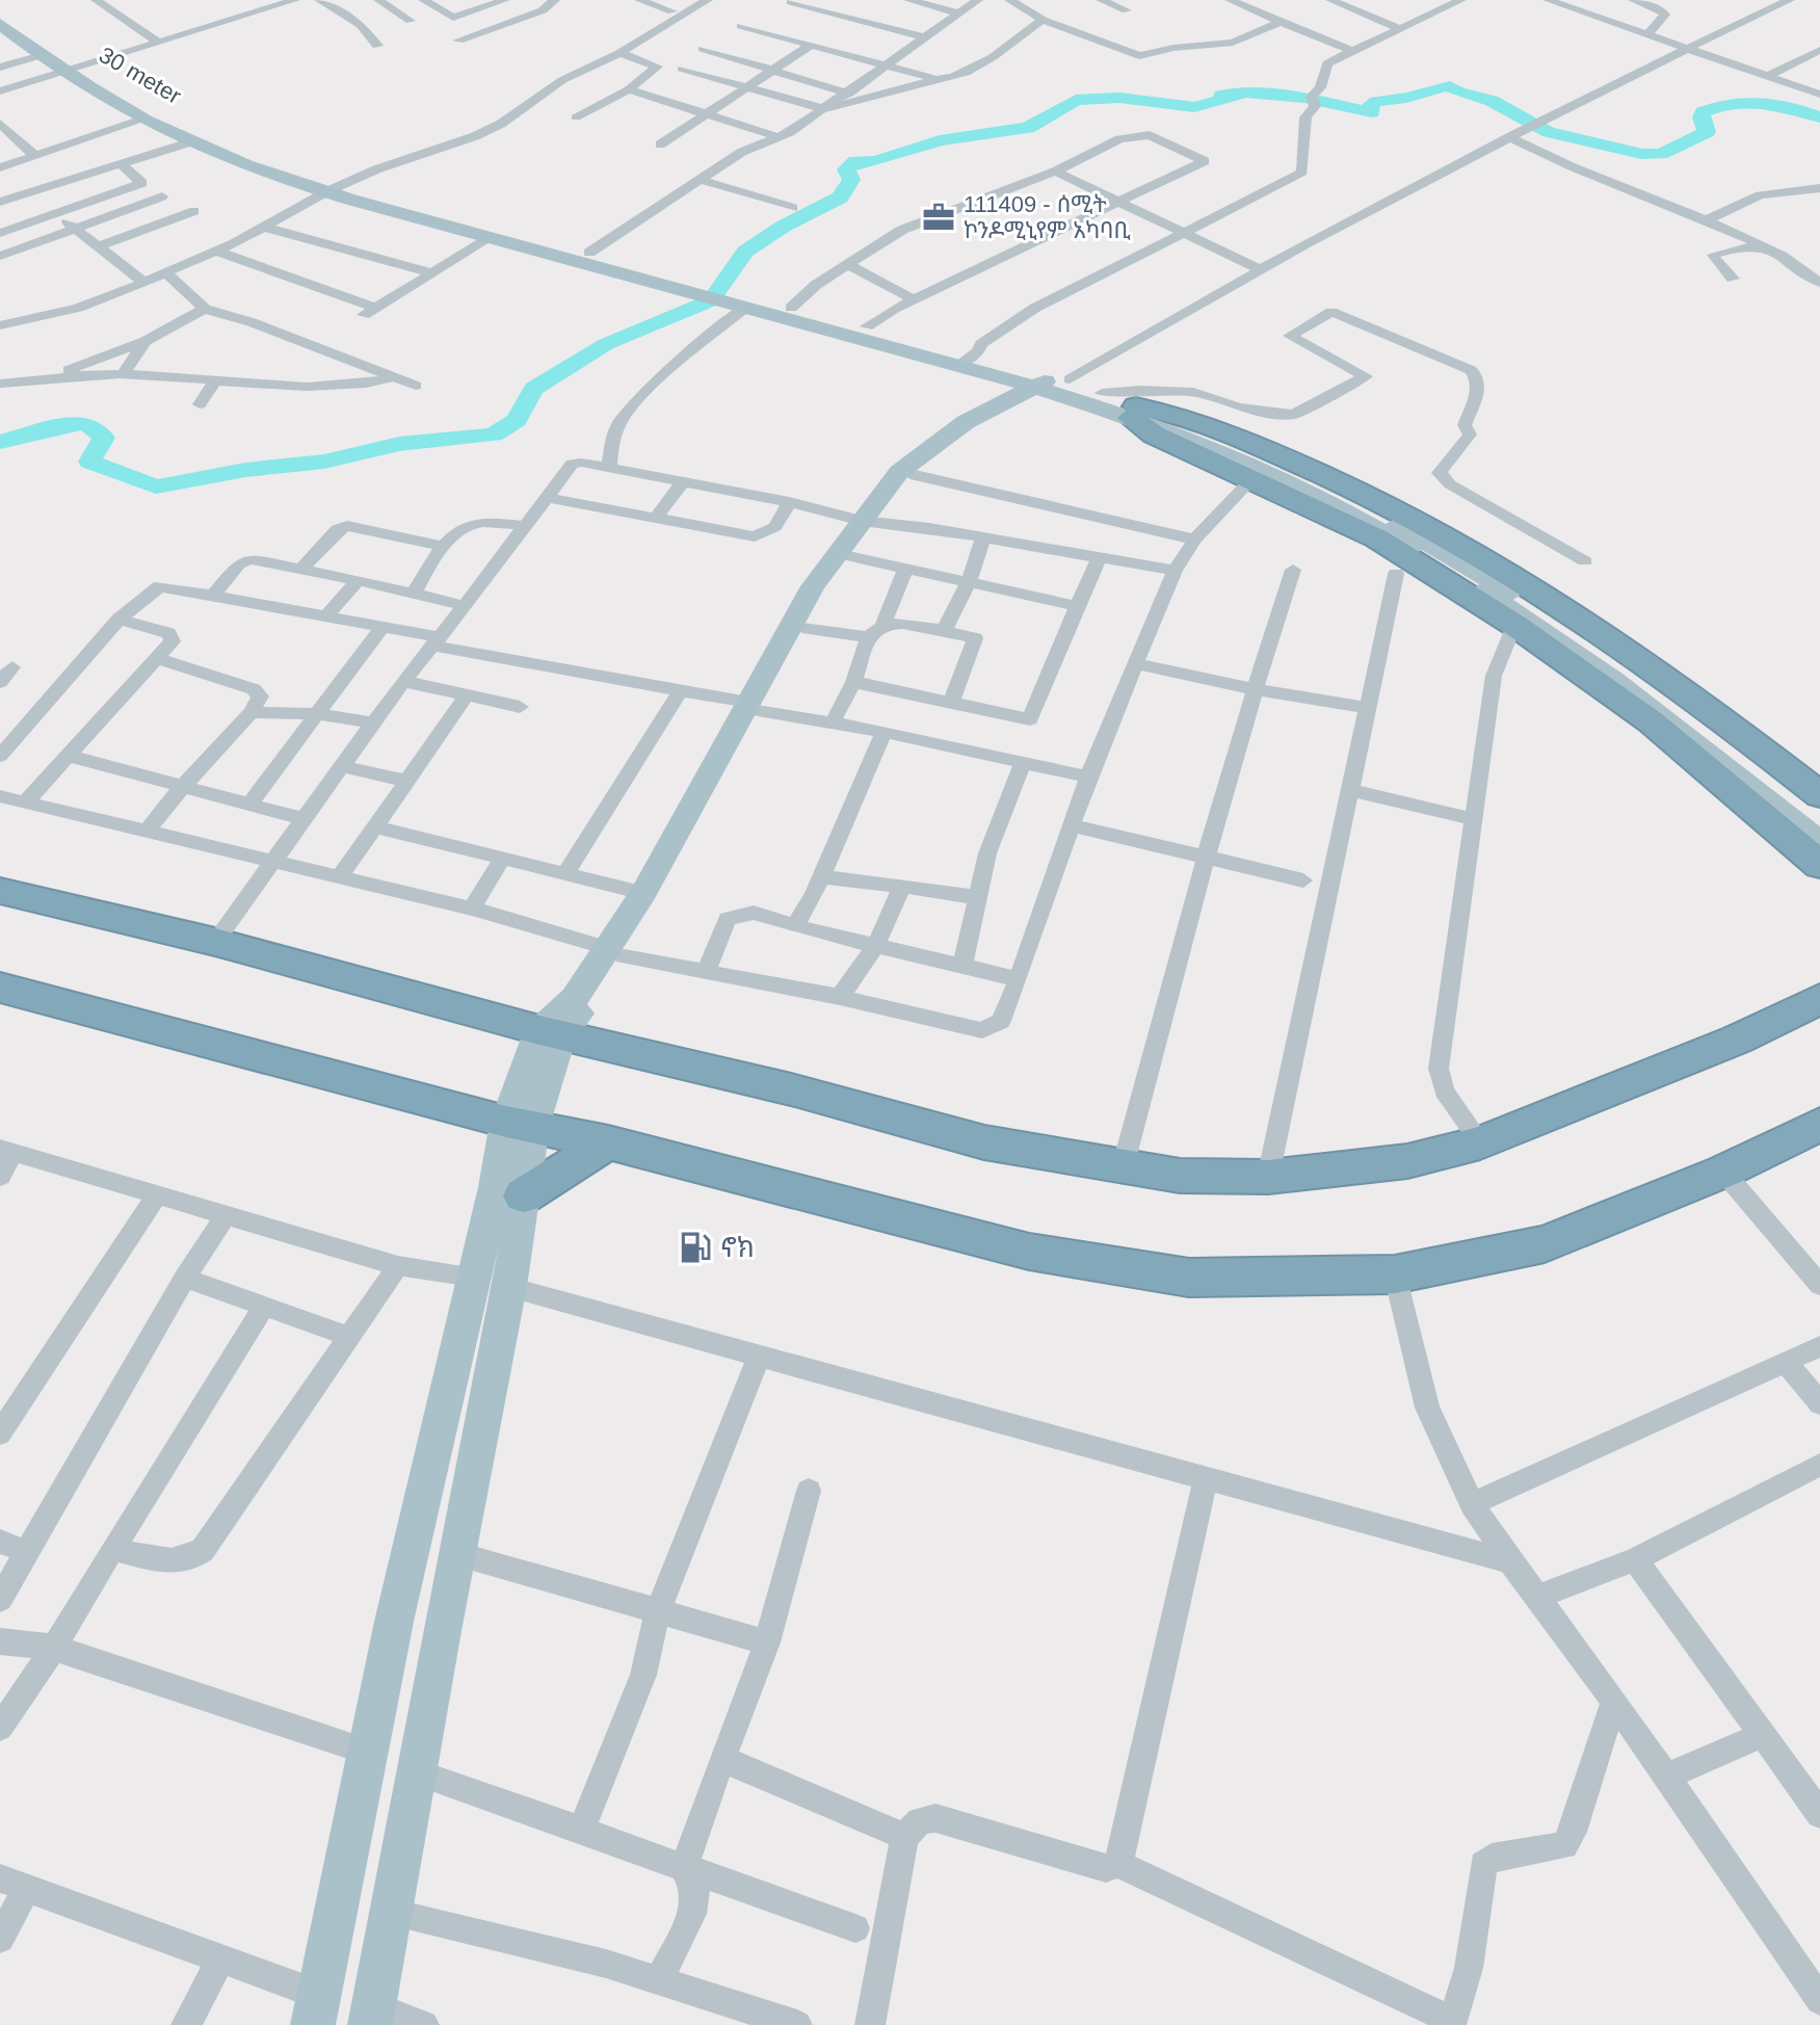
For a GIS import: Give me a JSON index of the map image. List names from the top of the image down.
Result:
{
  "streets": {
    "main road": ["30 meter"]
  },
  "places": {
    "office": ["111409 - ሰሚት ኮንዶሚኒየም አካባቢ"],
    "fuel station": ["ኖክ"]
  }
}
